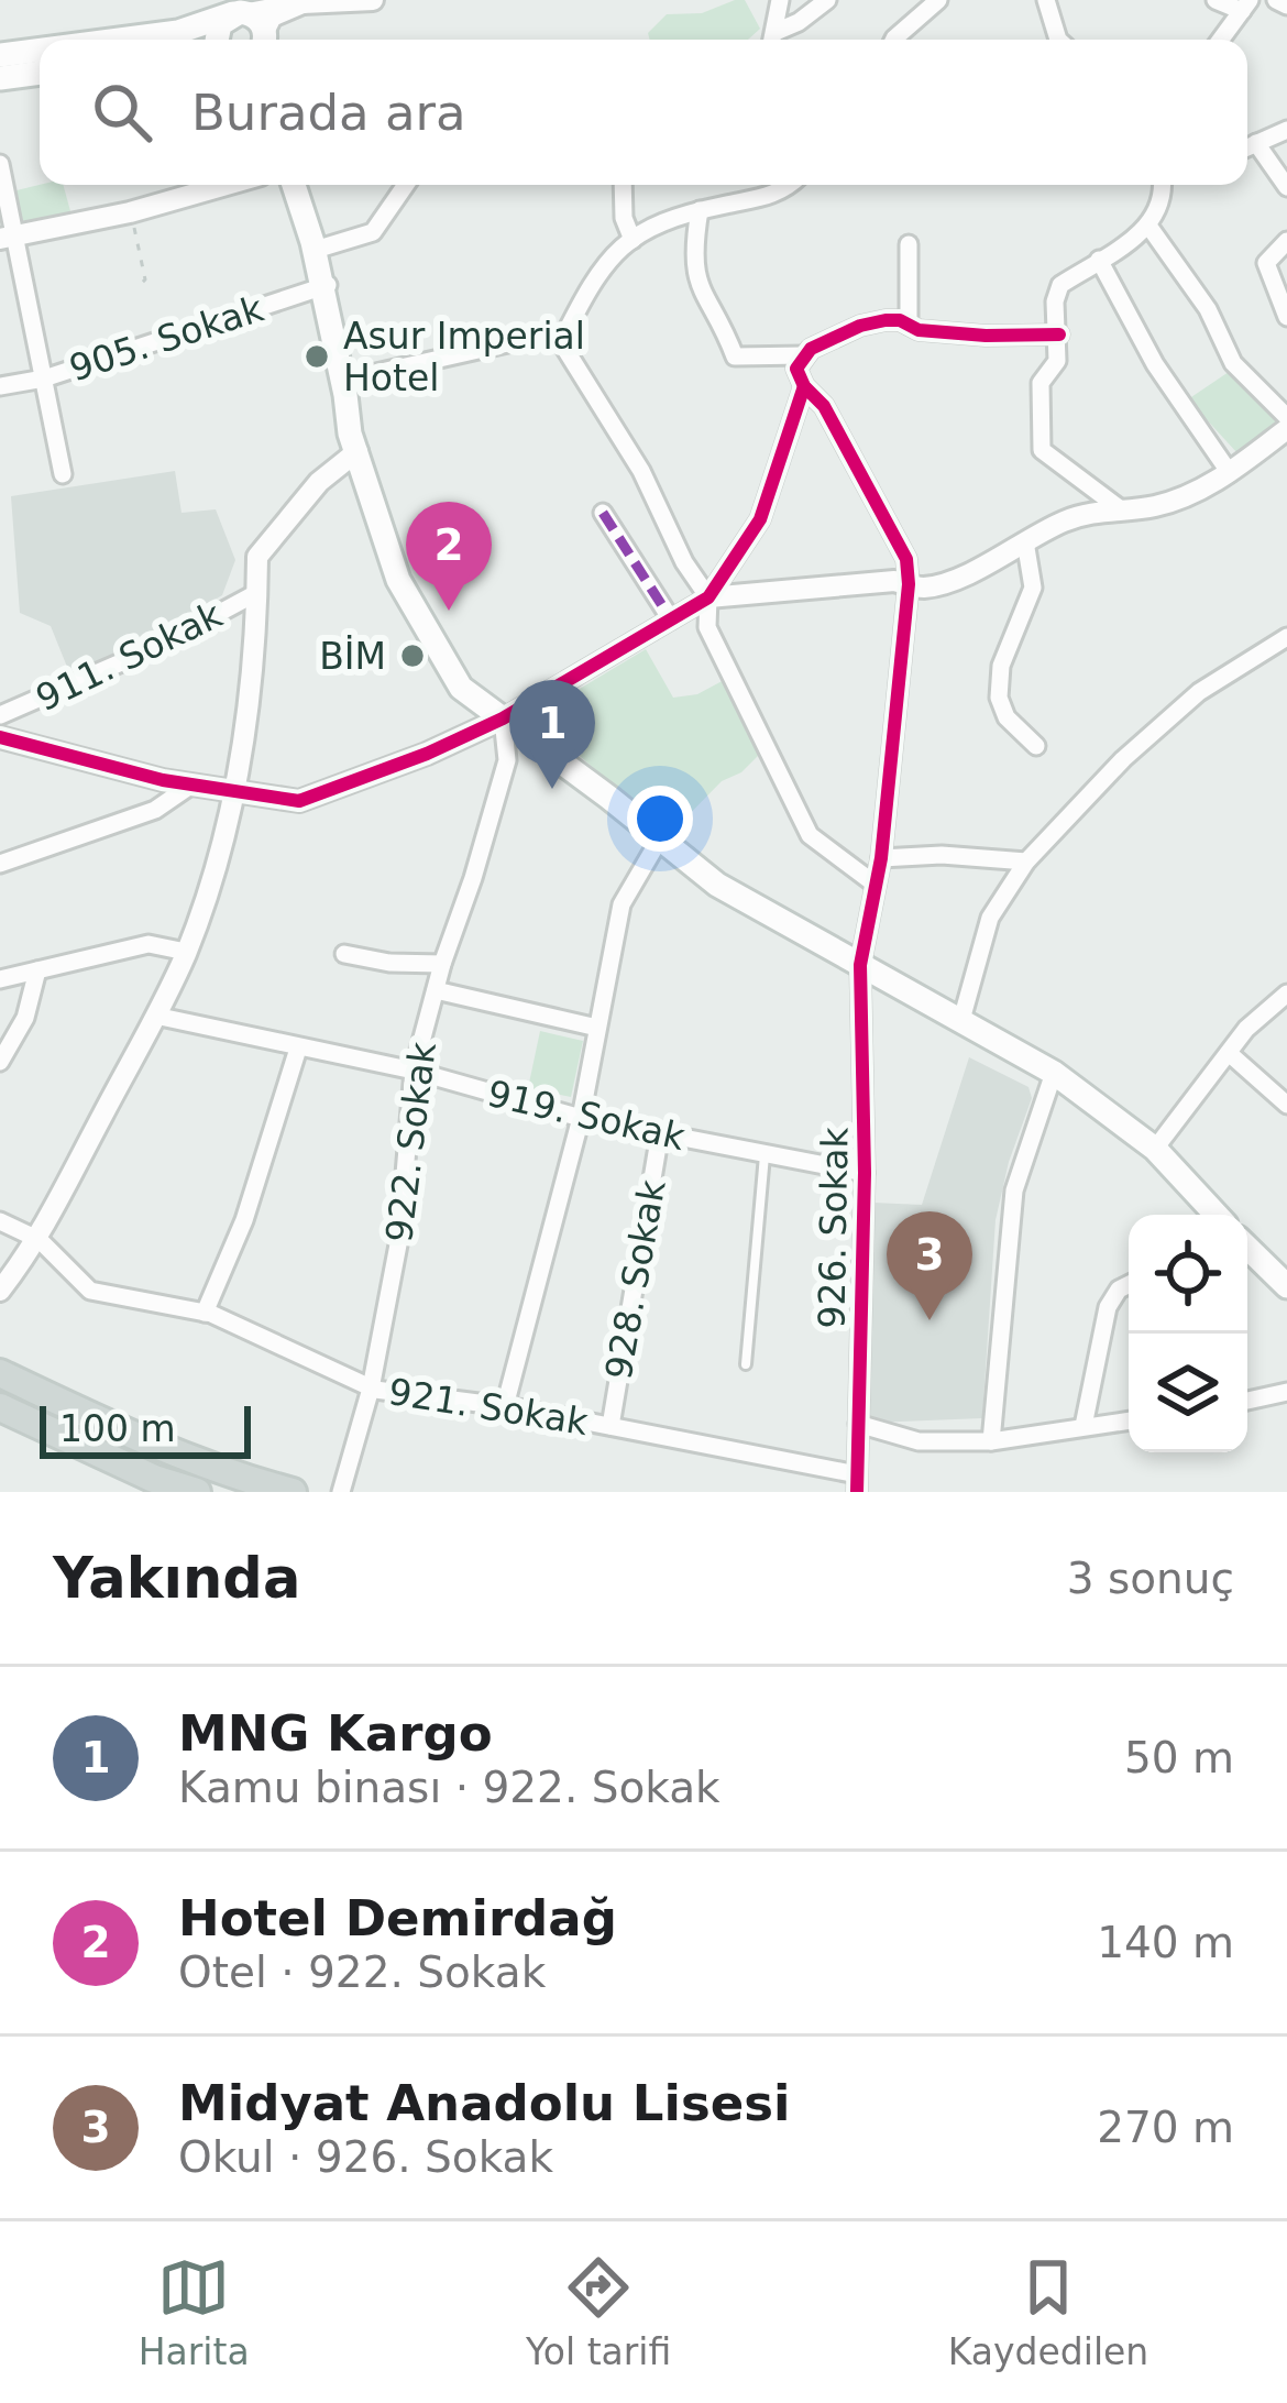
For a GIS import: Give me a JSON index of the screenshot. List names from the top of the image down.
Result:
{
  "streets": {
    "street": [
      "905. Sokak",
      "911. Sokak",
      "919. Sokak",
      "922. Sokak",
      "926. Sokak",
      "928. Sokak",
      "921. Sokak"
    ]
  },
  "crossings": [
    ["919. Sokak", "922. Sokak"],
    ["919. Sokak", "926. Sokak"],
    ["919. Sokak", "928. Sokak"],
    ["922. Sokak", "921. Sokak"],
    ["926. Sokak", "921. Sokak"],
    ["928. Sokak", "921. Sokak"]
  ],
  "places": ["Asur Imperial Hotel", "BİM"],
  "scale_bar": "100 m",
  "page": {
    "search": "Burada ara",
    "pins": ["2", "1", "3"],
    "scale": "100 m",
    "heading": ["Yakında", "3 sonuç"],
    "list": [
      {
        "mark": "1",
        "name": "MNG Kargo",
        "note": "Kamu binası · 922. Sokak",
        "value": "50 m"
      },
      {
        "mark": "2",
        "name": "Hotel Demirdağ",
        "note": "Otel · 922. Sokak",
        "value": "140 m"
      },
      {
        "mark": "3",
        "name": "Midyat Anadolu Lisesi",
        "note": "Okul · 926. Sokak",
        "value": "270 m"
      }
    ],
    "nav": ["Harita", "Yol tarifi", "Kaydedilen"]
  }
}
